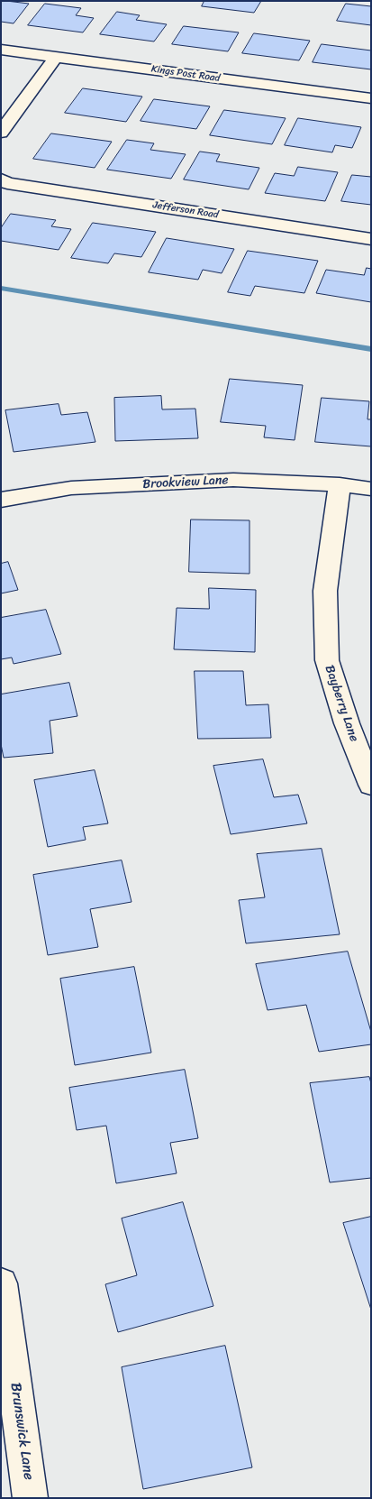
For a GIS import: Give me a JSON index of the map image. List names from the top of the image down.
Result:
{
  "streets": {
    "street": [
      "Kings Post Road",
      "Jefferson Road",
      "Brookview Lane",
      "Bayberry Lane",
      "Brunswick Lane"
    ]
  },
  "crossings": [
    ["Brookview Lane", "Bayberry Lane"]
  ]
}
